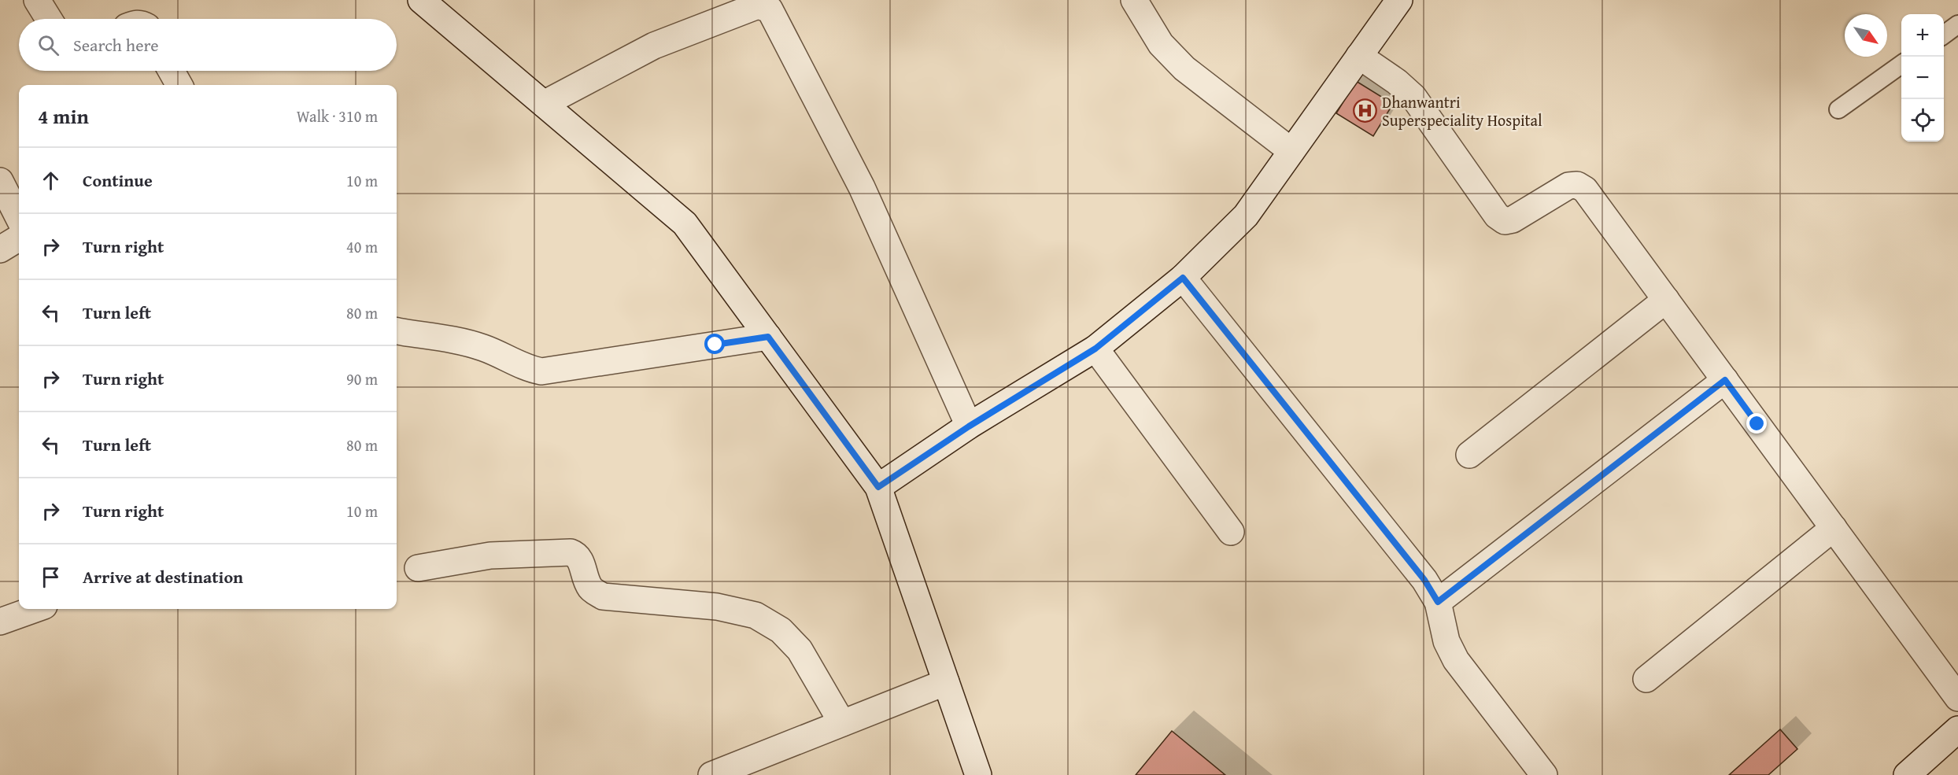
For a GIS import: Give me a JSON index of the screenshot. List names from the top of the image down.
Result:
{
  "places": {
    "hospital": ["Dhanwantri Superspeciality Hospital"]
  },
  "north": "bottom right",
  "page": {
    "map_buttons": ["+", "−"],
    "search": "Search here",
    "heading": ["4 min", "Walk · 310 m"],
    "list": [
      ["Continue", "10 m"],
      ["Turn right", "40 m"],
      ["Turn left", "80 m"],
      ["Turn right", "90 m"],
      ["Turn left", "80 m"],
      ["Turn right", "10 m"],
      "Arrive at destination"
    ]
  }
}
